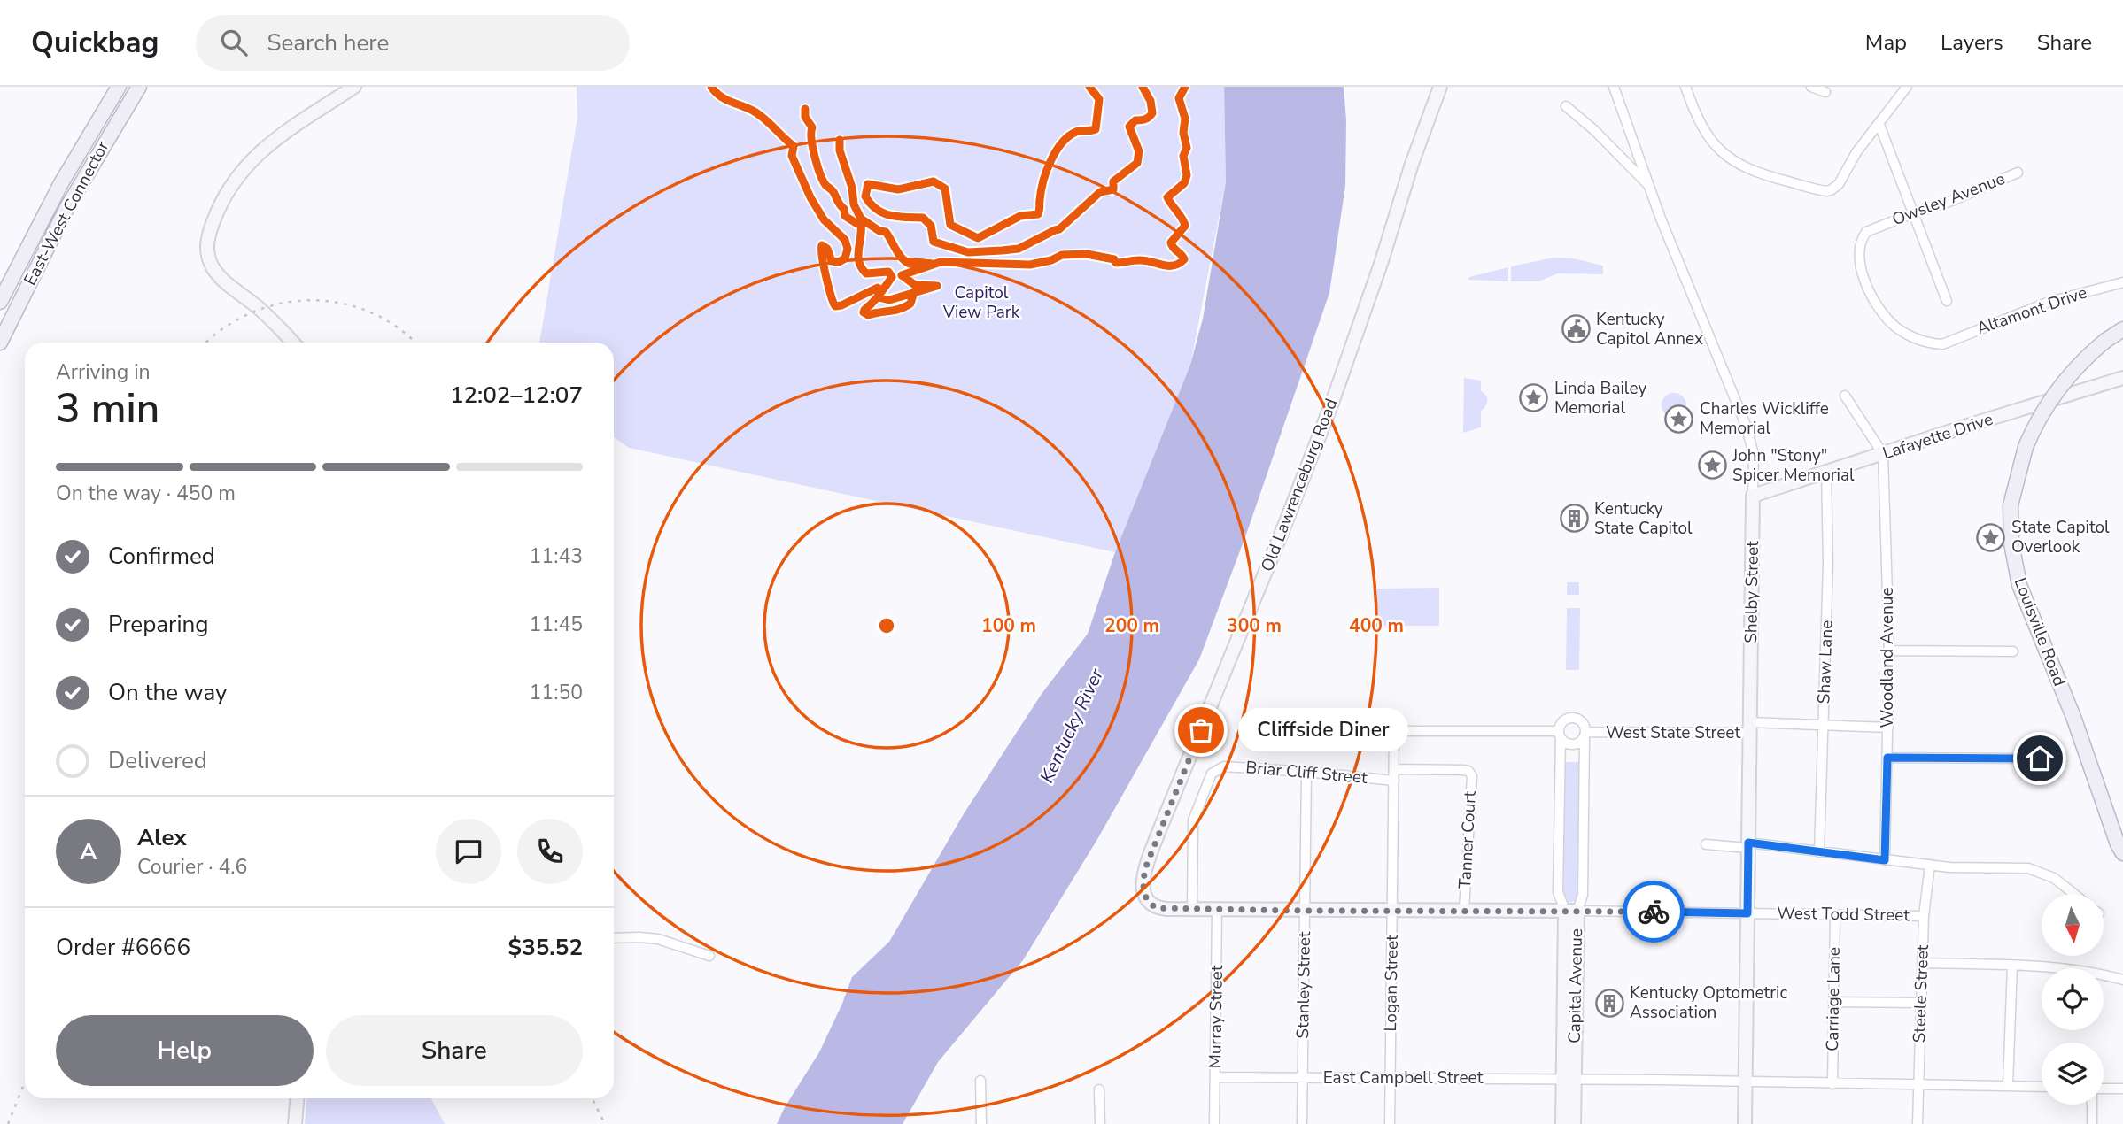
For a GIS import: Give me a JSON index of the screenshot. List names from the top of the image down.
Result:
{
  "streets": {
    "main road": [
      "East-West Connector",
      "Lafayette Drive",
      "Old Lawrenceburg Road",
      "Shelby Street",
      "Louisville Road",
      "Capital Avenue"
    ],
    "street": [
      "Owsley Avenue",
      "Altamont Drive",
      "Woodland Avenue",
      "Shaw Lane",
      "West State Street",
      "Briar Cliff Street",
      "Tanner Court",
      "West Todd Street",
      "Logan Street",
      "Stanley Street",
      "Steele Street",
      "Carriage Lane",
      "Murray Street",
      "East Campbell Street"
    ]
  },
  "crossings": [
    ["Owsley Avenue", "Altamont Drive"],
    ["Lafayette Drive", "Shelby Street"],
    ["Lafayette Drive", "Woodland Avenue"],
    ["Lafayette Drive", "Shaw Lane"],
    ["Old Lawrenceburg Road", "Briar Cliff Street"],
    ["Shelby Street", "West State Street"],
    ["Shelby Street", "West Todd Street"],
    ["Shelby Street", "East Campbell Street"],
    ["Woodland Avenue", "West State Street"],
    ["Shaw Lane", "West State Street"],
    ["West State Street", "Logan Street"],
    ["West State Street", "Capital Avenue"],
    ["Briar Cliff Street", "Logan Street"],
    ["Briar Cliff Street", "Stanley Street"],
    ["Tanner Court", "Logan Street"],
    ["West Todd Street", "Capital Avenue"],
    ["West Todd Street", "Steele Street"],
    ["West Todd Street", "Carriage Lane"],
    ["Logan Street", "Capital Avenue"],
    ["Logan Street", "East Campbell Street"],
    ["Stanley Street", "East Campbell Street"],
    ["Capital Avenue", "East Campbell Street"],
    ["Steele Street", "East Campbell Street"],
    ["Carriage Lane", "East Campbell Street"],
    ["Murray Street", "East Campbell Street"]
  ],
  "water": ["Kentucky River"],
  "parks": ["Capitol View Park"],
  "places": {
    "public building": ["Kentucky Capitol Annex"],
    "place": [
      "Linda Bailey Memorial",
      "Charles Wickliffe Memorial",
      "John \"Stony\" Spicer Memorial",
      "State Capitol Overlook"
    ],
    "building": ["Kentucky State Capitol", "Kentucky Optometric Association"],
    "other": ["Cliffside Diner"]
  },
  "north": "bottom",
  "page": {
    "header": "Quickbag",
    "search": "Search here",
    "nav": ["Map", "Layers", "Share"],
    "heading": ["3 min", "Arriving in", "12:02–12:07"],
    "panel": [
      "Alex",
      "Courier · 4.6",
      "Order #6666",
      "$35.52"
    ],
    "bar": "On the way · 450 m",
    "list": [
      ["Confirmed", "11:43"],
      ["Preparing", "11:45"],
      ["On the way", "11:50"],
      "Delivered"
    ],
    "bubble": "Cliffside Diner",
    "round": "A",
    "buttons": ["Help", "Share"]
  },
  "rings": [
    "100 m",
    "200 m",
    "300 m",
    "400 m"
  ]
}
